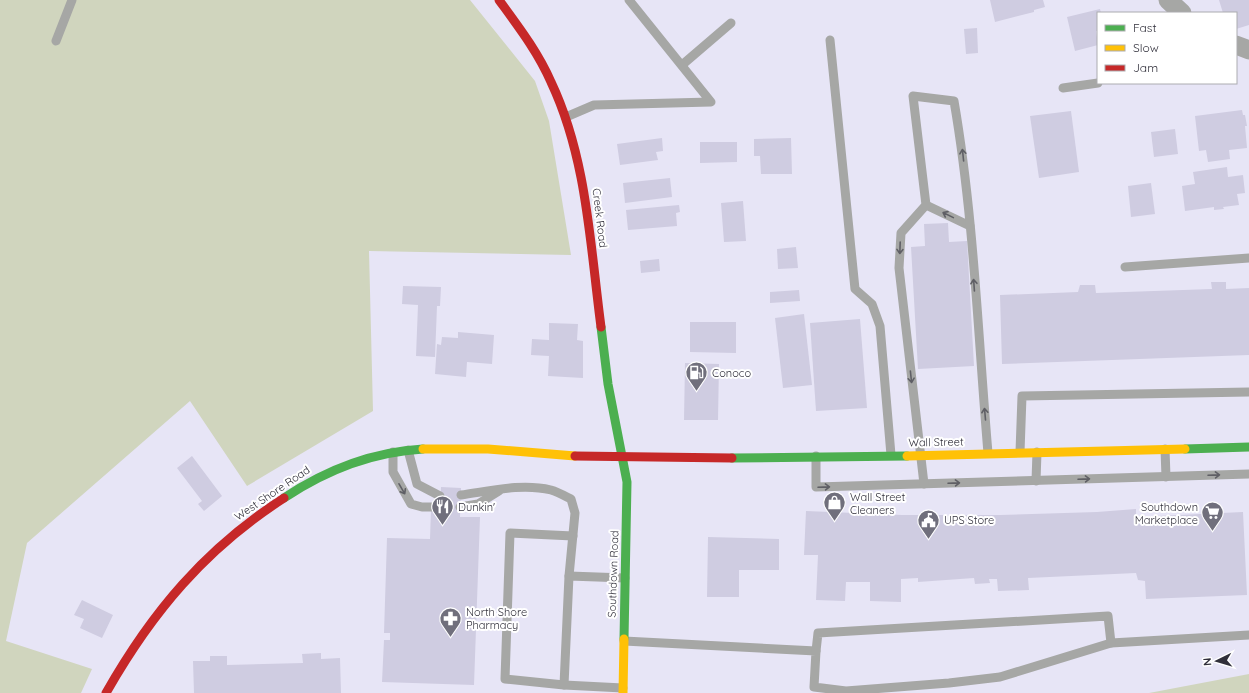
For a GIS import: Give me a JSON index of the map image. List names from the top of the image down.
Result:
{
  "streets": {
    "street": [
      "Creek Road",
      "Wall Street",
      "West Shore Road",
      "Southdown Road"
    ]
  },
  "crossings": [
    ["Creek Road", "Wall Street"],
    ["Creek Road", "West Shore Road"],
    ["Creek Road", "Southdown Road"],
    ["Wall Street", "West Shore Road"],
    ["Wall Street", "Southdown Road"],
    ["West Shore Road", "Southdown Road"]
  ],
  "places": {
    "fuel station": ["Conoco"],
    "shop": ["Wall Street Cleaners"],
    "restaurant": ["Dunkin'"],
    "supermarket": ["Southdown Marketplace"],
    "public building": ["UPS Store"],
    "pharmacy": ["North Shore Pharmacy"]
  },
  "legend": ["Fast", "Slow", "Jam"],
  "north": "left"
}
